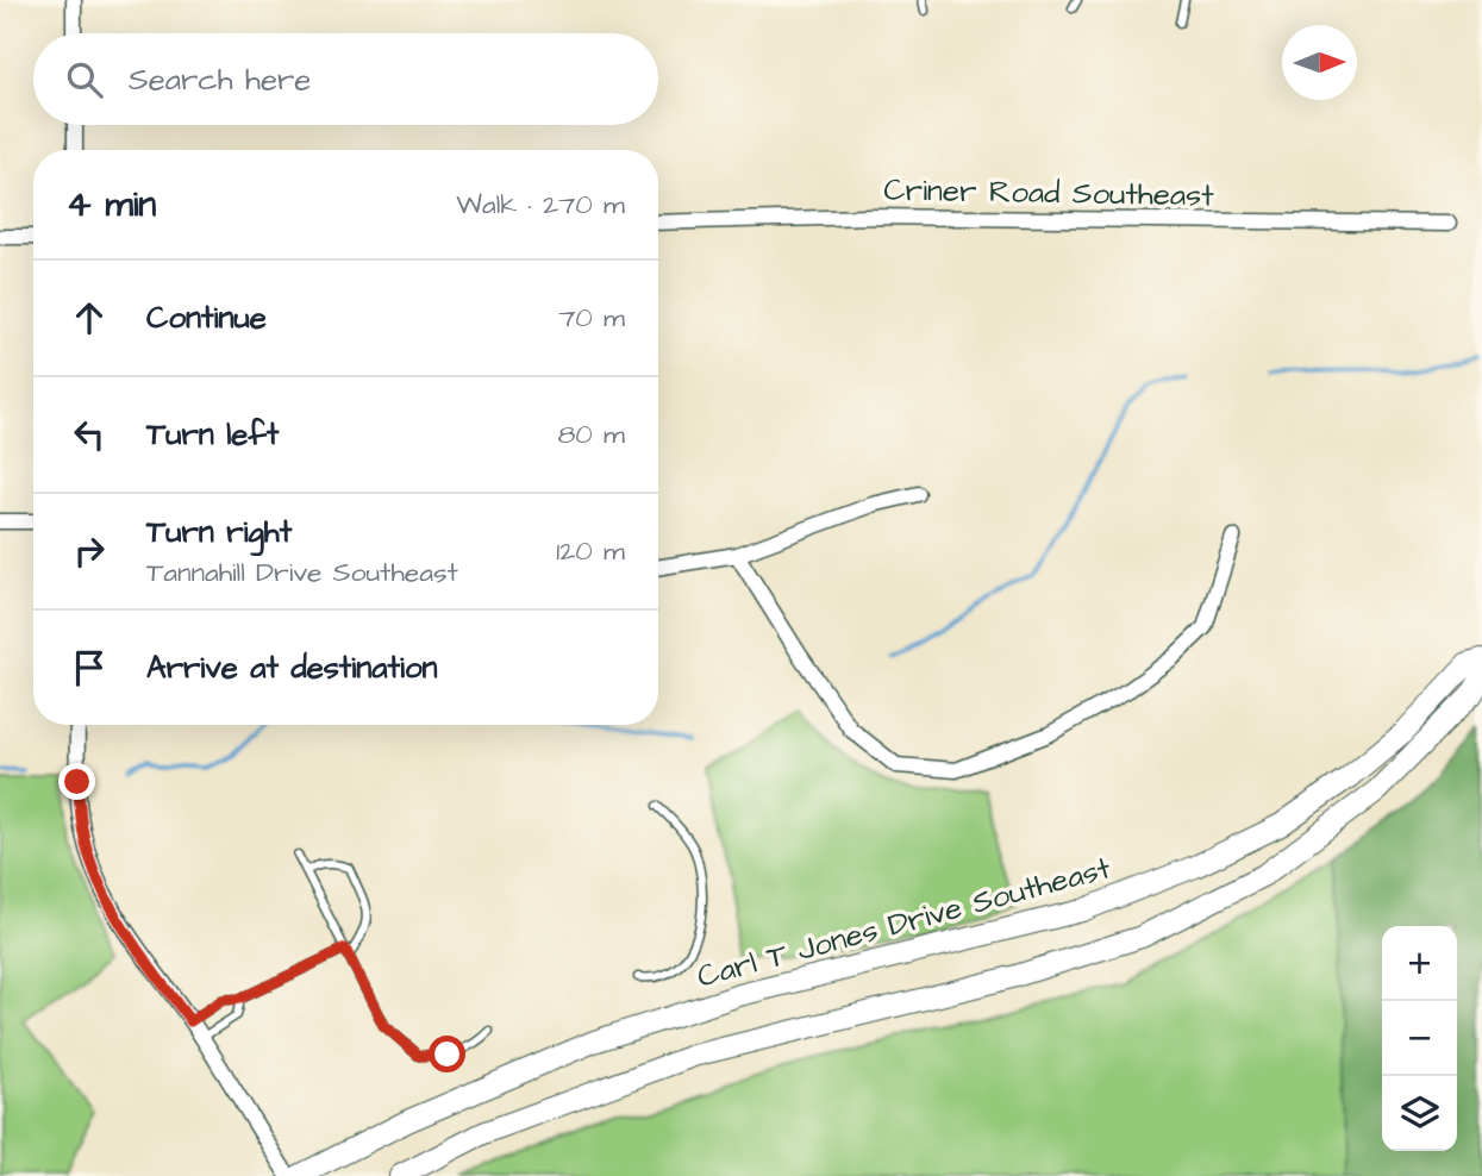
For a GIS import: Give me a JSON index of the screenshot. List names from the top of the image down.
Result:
{
  "streets": {
    "main road": ["Carl T Jones Drive Southeast"],
    "street": ["Criner Road Southeast"]
  },
  "north": "right",
  "page": {
    "search": "Search here",
    "heading": ["4 min", "Walk · 270 m"],
    "list": [
      ["Continue", "70 m"],
      ["Turn left", "80 m"],
      ["Turn right", "Tannahill Drive Southeast", "120 m"],
      "Arrive at destination"
    ],
    "map_buttons": ["+", "−"]
  }
}
